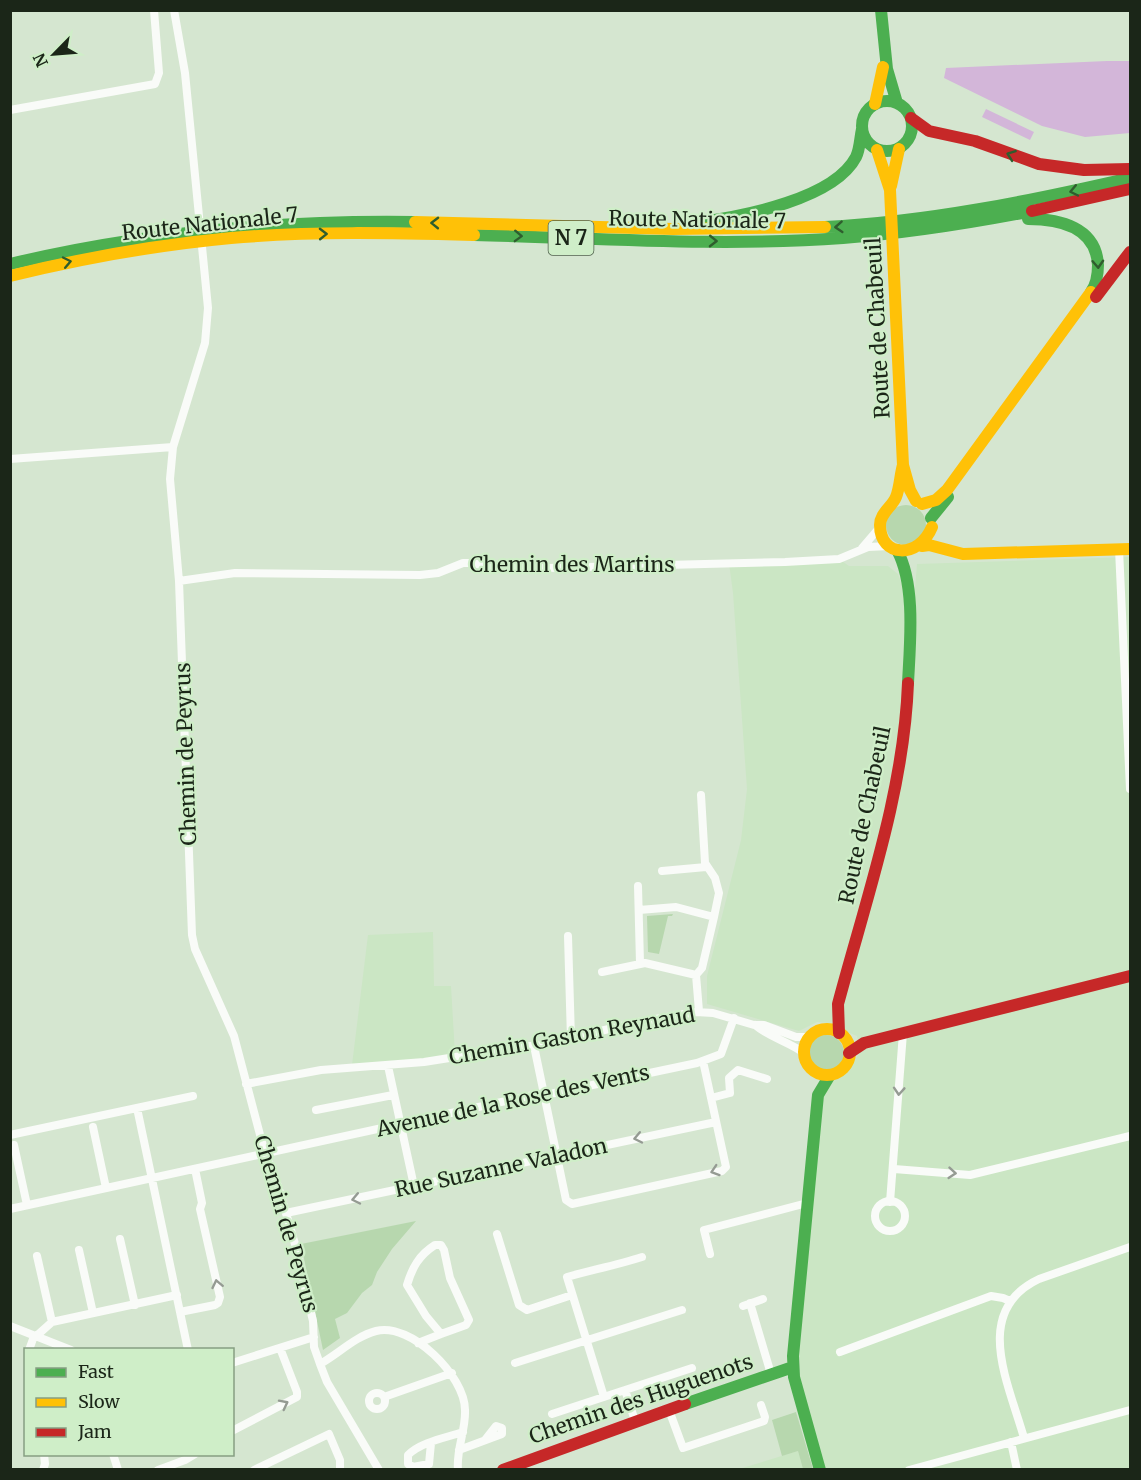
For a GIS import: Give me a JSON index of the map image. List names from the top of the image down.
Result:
{
  "streets": {
    "main road": [
      "Route Nationale 7",
      "N 7",
      "Route de Chabeuil",
      "Chemin des Huguenots"
    ],
    "street": [
      "Chemin des Martins",
      "Chemin de Peyrus",
      "Chemin Gaston Reynaud",
      "Avenue de la Rose des Vents",
      "Rue Suzanne Valadon"
    ]
  },
  "crossings": [
    ["Route de Chabeuil", "Chemin Gaston Reynaud"],
    ["Chemin des Martins", "Chemin de Peyrus"],
    ["Chemin de Peyrus", "Chemin Gaston Reynaud"],
    ["Chemin de Peyrus", "Avenue de la Rose des Vents"],
    ["Chemin de Peyrus", "Rue Suzanne Valadon"],
    ["Chemin Gaston Reynaud", "Avenue de la Rose des Vents"]
  ],
  "one_way": ["Rue Suzanne Valadon"],
  "legend": ["Fast", "Slow", "Jam"],
  "north": "bottom left"
}
